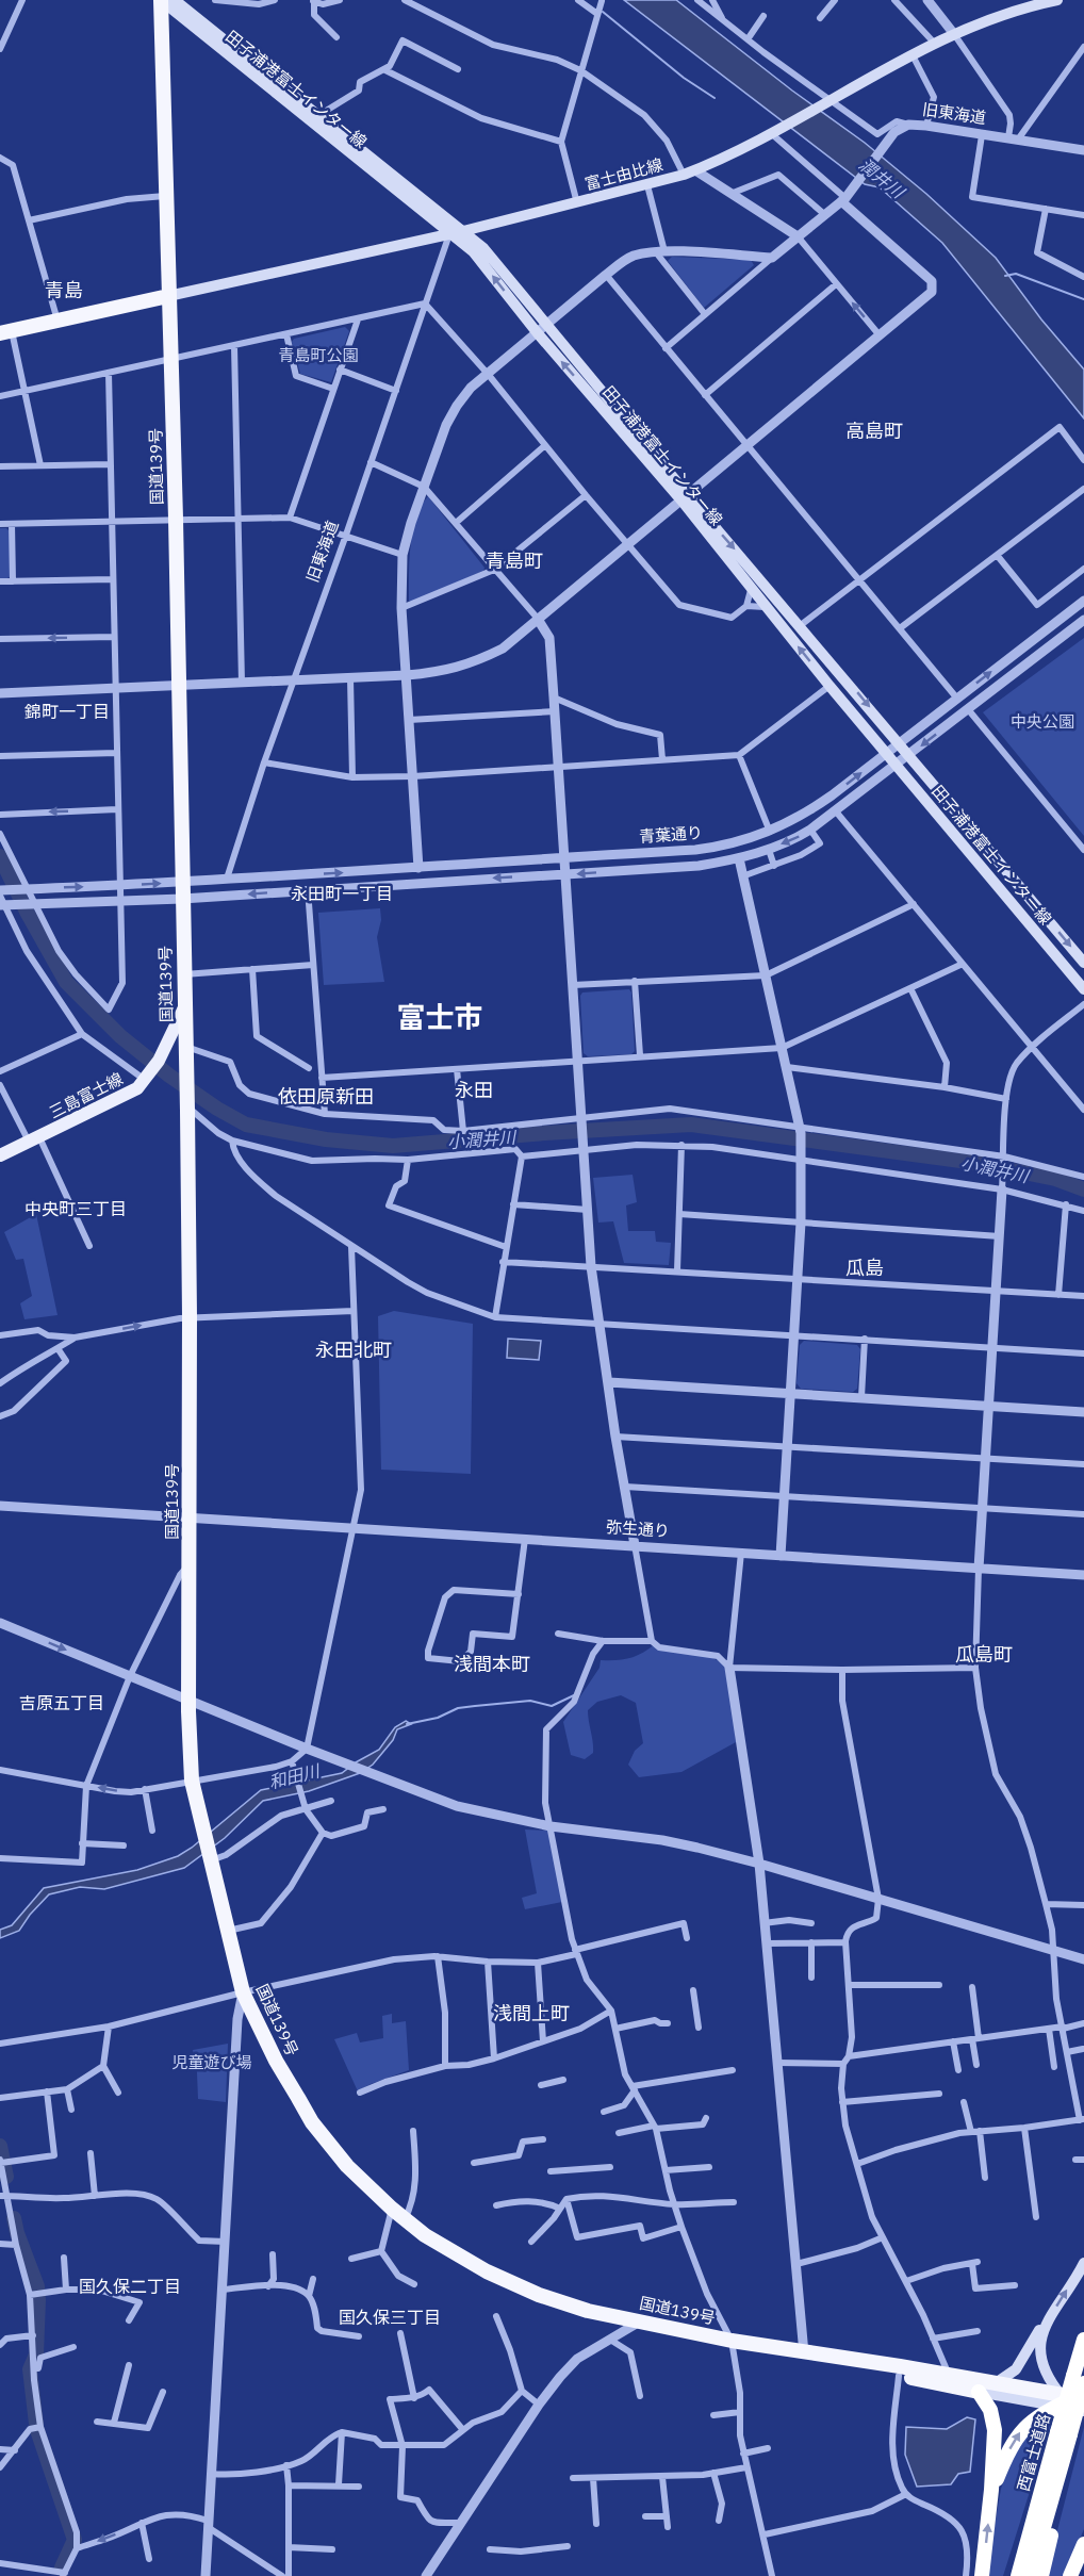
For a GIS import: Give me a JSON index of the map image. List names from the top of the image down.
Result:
{
  "streets": {
    "highway": ["国道139号", "西富士道路"],
    "main road": ["田子浦港富士インター線", "富士由比線", "三島富士線"],
    "street": ["旧東海道", "青葉通り", "弥生通り"]
  },
  "crossings": [
    ["田子浦港富士インター線", "旧東海道"],
    ["田子浦港富士インター線", "富士由比線"],
    ["田子浦港富士インター線", "国道139号"],
    ["田子浦港富士インター線", "青葉通り"],
    ["旧東海道", "富士由比線"],
    ["旧東海道", "青葉通り"],
    ["富士由比線", "国道139号"],
    ["国道139号", "青葉通り"],
    ["国道139号", "三島富士線"],
    ["国道139号", "弥生通り"]
  ],
  "districts": [
    "青島",
    "高島町",
    "青島町",
    "錦町一丁目",
    "永田町一丁目",
    "富士市",
    "永田",
    "依田原新田",
    "中央町三丁目",
    "瓜島",
    "永田北町",
    "瓜島町",
    "浅間本町",
    "吉原五丁目",
    "浅間上町",
    "国久保二丁目",
    "国久保三丁目"
  ],
  "water": ["潤井川", "小潤井川", "和田川"],
  "parks": ["青島町公園", "中央公園", "児童遊び場"]
}
